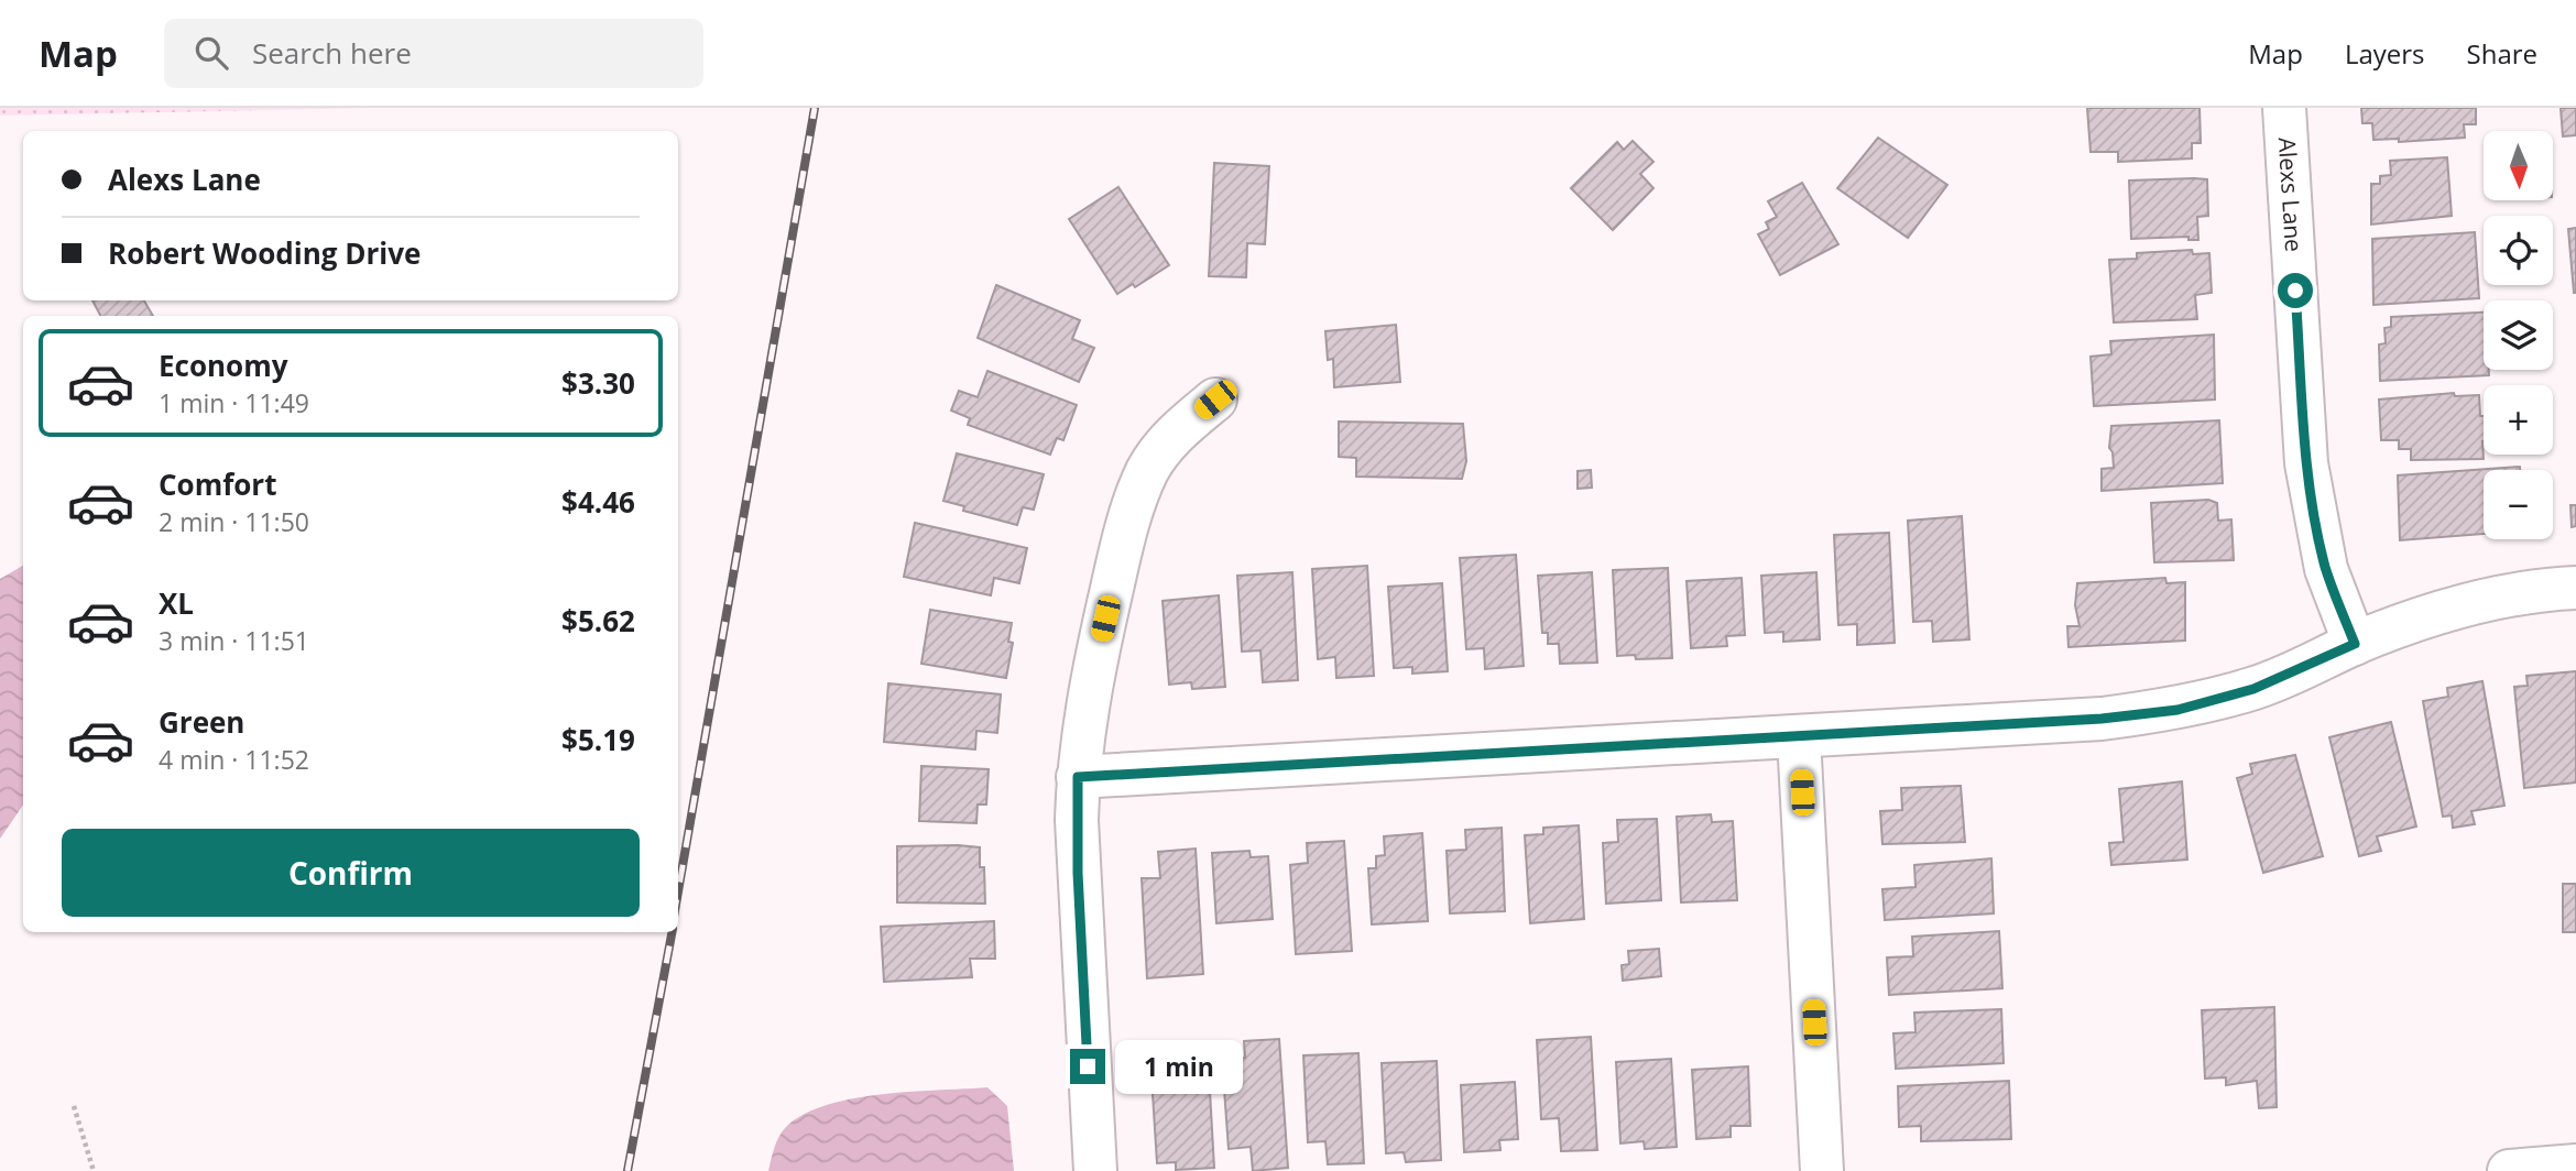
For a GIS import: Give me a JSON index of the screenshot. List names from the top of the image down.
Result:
{
  "streets": {
    "street": ["Alexs Lane"]
  },
  "north": "bottom",
  "page": {
    "header": "Map",
    "search": "Search here",
    "nav": ["Map", "Layers", "Share"],
    "map_buttons": ["+", "−"],
    "banner": ["Alexs Lane", "Robert Wooding Drive"],
    "list": [
      {
        "name": "Economy",
        "note": "1 min · 11:49",
        "value": "$3.30"
      },
      {
        "name": "Comfort",
        "note": "2 min · 11:50",
        "value": "$4.46"
      },
      {
        "name": "XL",
        "note": "3 min · 11:51",
        "value": "$5.62"
      },
      {
        "name": "Green",
        "note": "4 min · 11:52",
        "value": "$5.19"
      }
    ],
    "buttons": "Confirm",
    "bubble": "1 min"
  }
}
